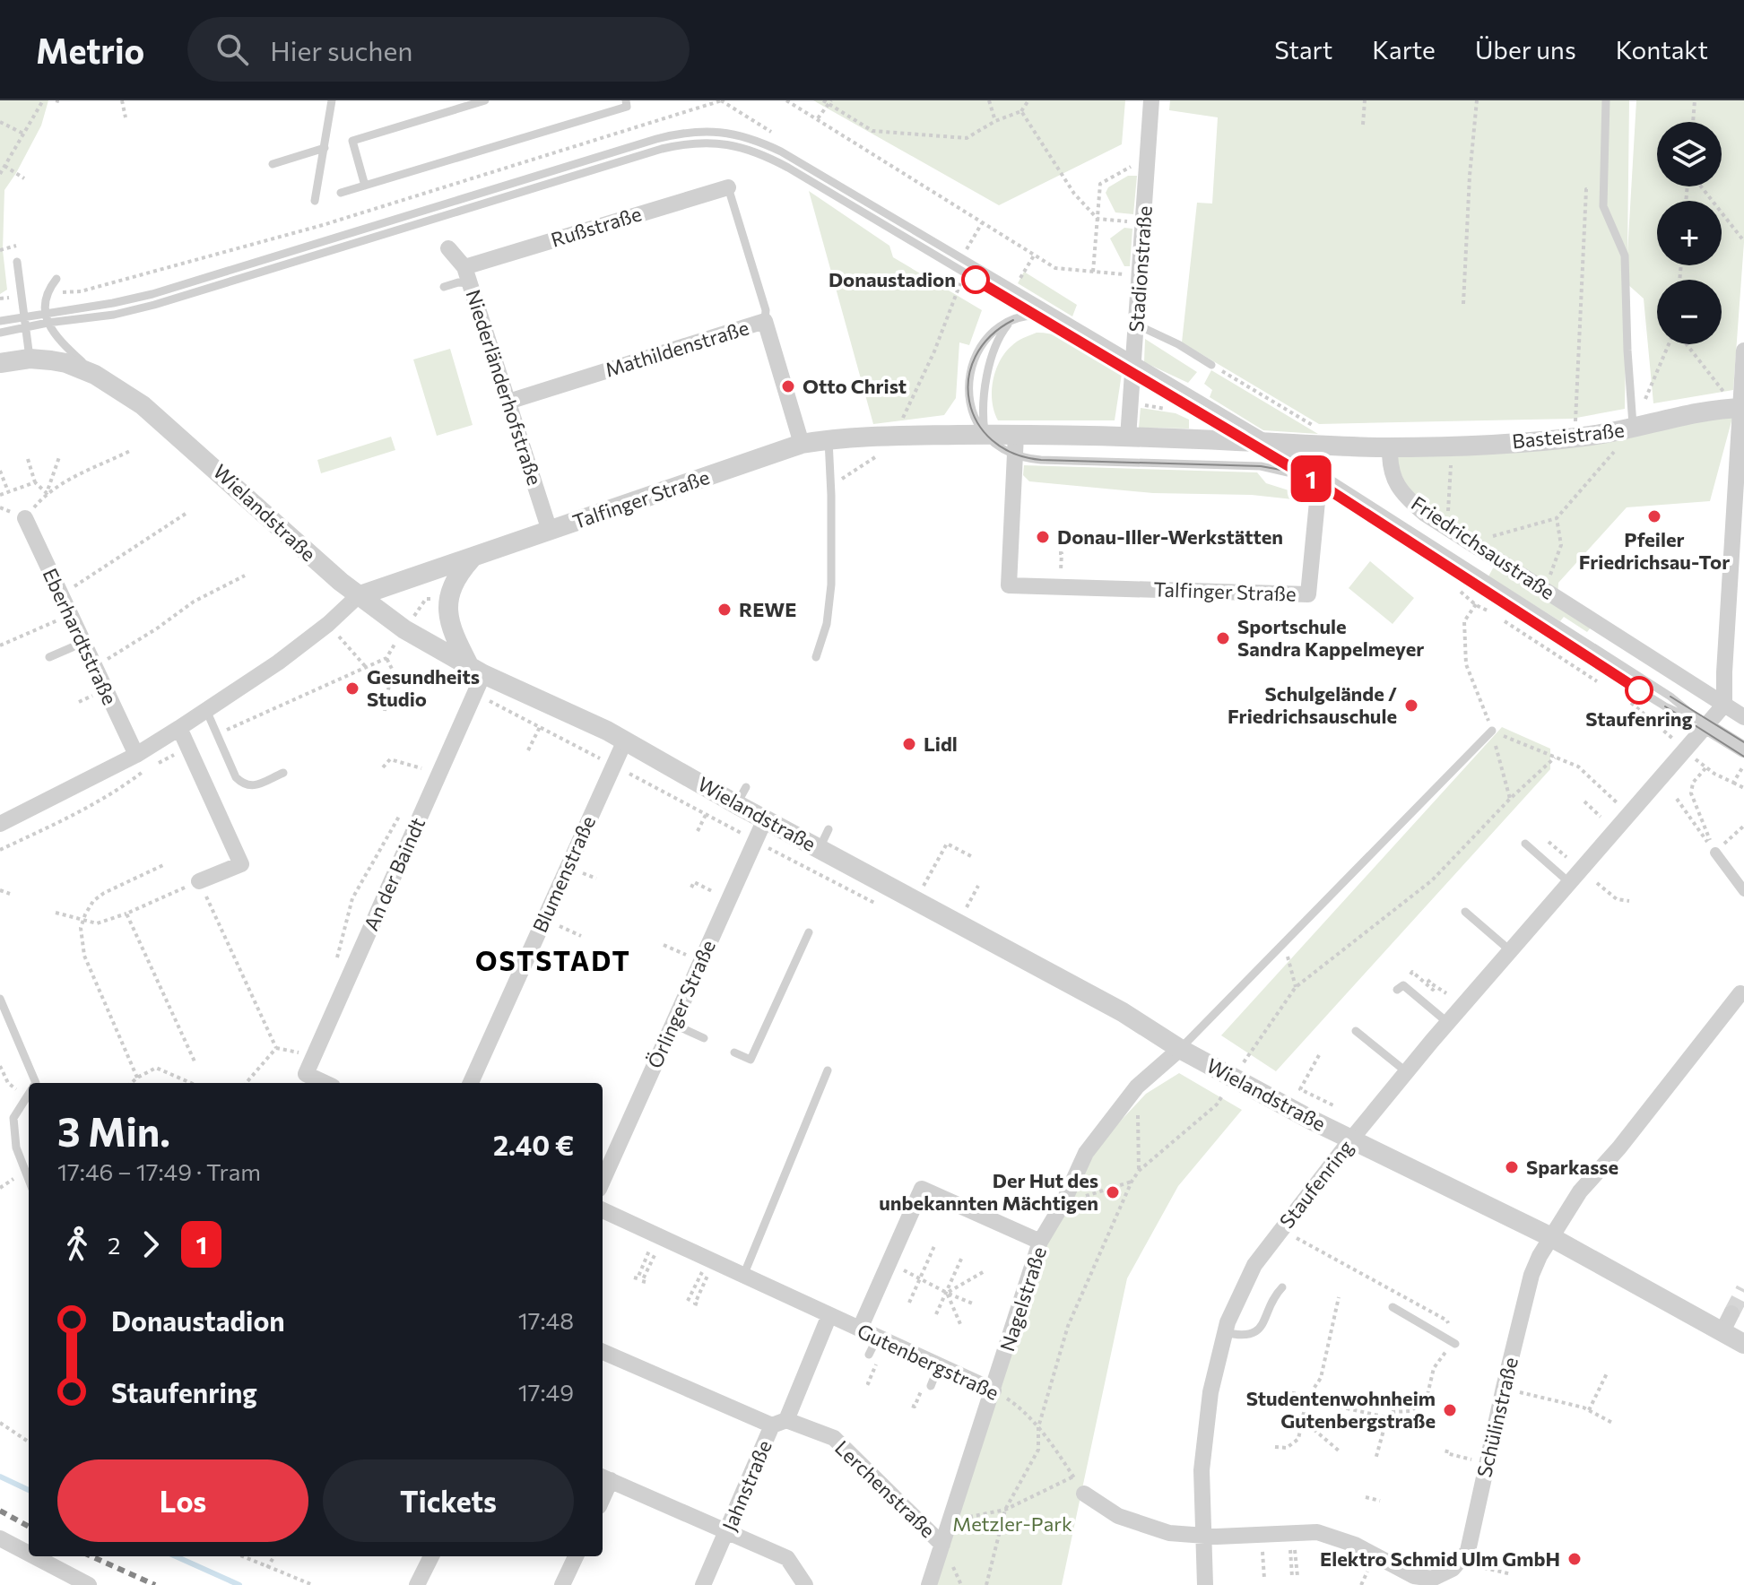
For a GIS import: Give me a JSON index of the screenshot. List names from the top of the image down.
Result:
{
  "streets": {
    "street": [
      "Rußstraße",
      "Stadionstraße",
      "Mathildenstraße",
      "Niederländerhofstraße",
      "Basteistraße",
      "Talfinger Straße",
      "Wielandstraße",
      "Friedrichsaustraße",
      "Eberhardtstraße",
      "An der Baindt",
      "Blumenstraße",
      "Örlinger Straße",
      "Staufenring",
      "Nagelstraße",
      "Gutenbergstraße",
      "Schülinstraße",
      "Jahnstraße",
      "Lerchenstraße"
    ]
  },
  "crossings": [
    ["Rußstraße", "Niederländerhofstraße"],
    ["Stadionstraße", "Talfinger Straße"],
    ["Mathildenstraße", "Niederländerhofstraße"],
    ["Mathildenstraße", "Talfinger Straße"],
    ["Niederländerhofstraße", "Talfinger Straße"],
    ["Basteistraße", "Friedrichsaustraße"],
    ["Talfinger Straße", "Wielandstraße"],
    ["Wielandstraße", "An der Baindt"],
    ["Wielandstraße", "Blumenstraße"],
    ["Wielandstraße", "Örlinger Straße"],
    ["Wielandstraße", "Staufenring"],
    ["Wielandstraße", "Nagelstraße"],
    ["Wielandstraße", "Schülinstraße"],
    ["Friedrichsaustraße", "Staufenring"],
    ["Nagelstraße", "Gutenbergstraße"],
    ["Nagelstraße", "Lerchenstraße"],
    ["Gutenbergstraße", "Jahnstraße"],
    ["Jahnstraße", "Lerchenstraße"]
  ],
  "districts": ["OSTSTADT"],
  "parks": ["Metzler-Park"],
  "places": [
    "Donaustadion",
    "Otto Christ",
    "Pfeiler Friedrichsau-Tor",
    "Donau-Iller-Werkstätten",
    "REWE",
    "Sportschule Sandra Kappelmeyer",
    "Gesundheits Studio",
    "Staufenring",
    "Schulgelände / Friedrichsauschule",
    "Lidl",
    "Sparkasse",
    "Der Hut des unbekannten Mächtigen",
    "Studentenwohnheim Gutenbergstraße",
    "Elektro Schmid Ulm GmbH"
  ],
  "lines": ["tram line 1"],
  "page": {
    "header": "Metrio",
    "search": "Hier suchen",
    "nav": [
      "Start",
      "Karte",
      "Über uns",
      "Kontakt"
    ],
    "on_map": "1",
    "map_buttons": ["+", "−"],
    "heading": ["3 Min.", "17:46 – 17:49 · Tram", "2.40 €"],
    "legs": ["2", "1"],
    "list": [
      {
        "name": "Donaustadion",
        "value": "17:48"
      },
      {
        "name": "Staufenring",
        "value": "17:49"
      }
    ],
    "buttons": ["Los", "Tickets"]
  }
}
